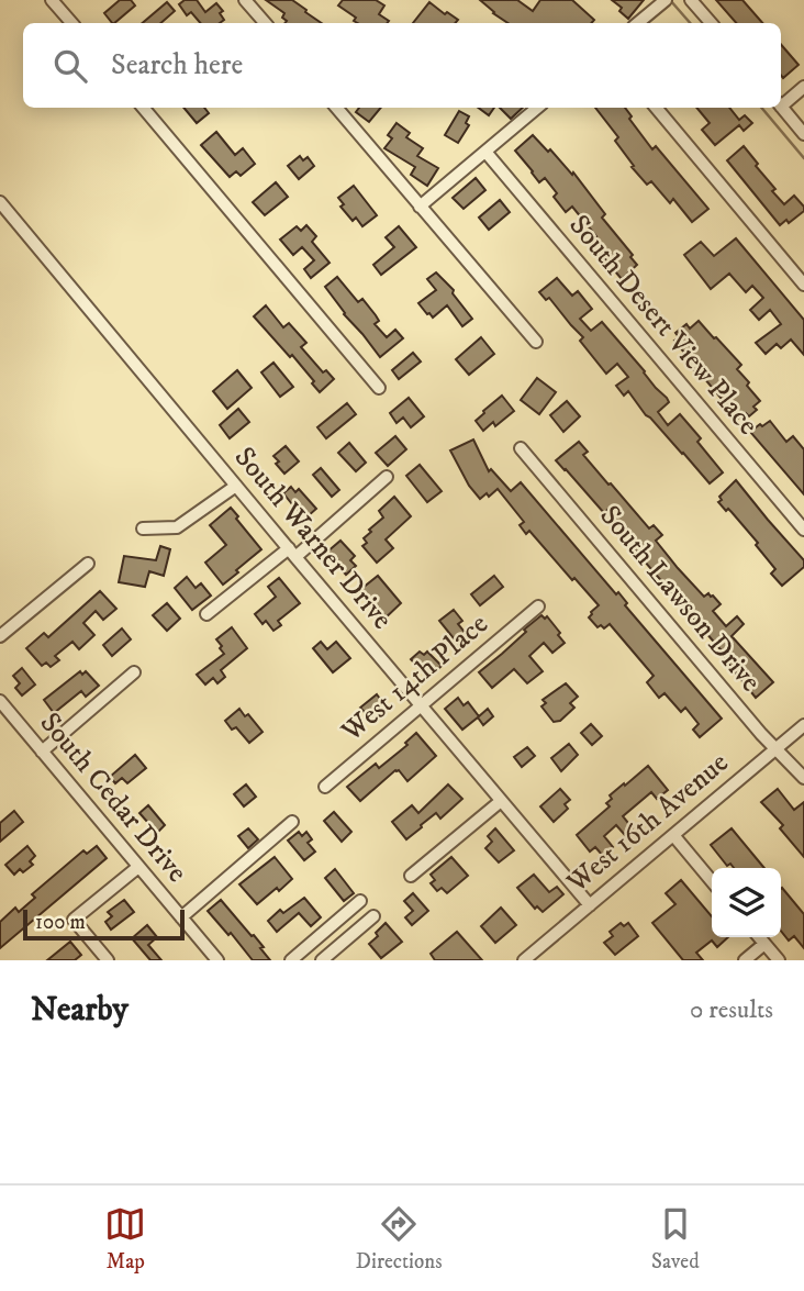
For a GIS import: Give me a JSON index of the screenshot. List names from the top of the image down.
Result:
{
  "streets": {
    "street": [
      "South Desert View Place",
      "South Warner Drive",
      "South Lawson Drive",
      "West 14th Place",
      "South Cedar Drive",
      "West 16th Avenue"
    ]
  },
  "crossings": [
    ["South Warner Drive", "West 14th Place"],
    ["South Warner Drive", "West 16th Avenue"],
    ["South Lawson Drive", "West 16th Avenue"]
  ],
  "scale_bar": "100 m",
  "page": {
    "search": "Search here",
    "scale": "100 m",
    "heading": ["Nearby", "0 results"],
    "nav": ["Map", "Directions", "Saved"]
  }
}
